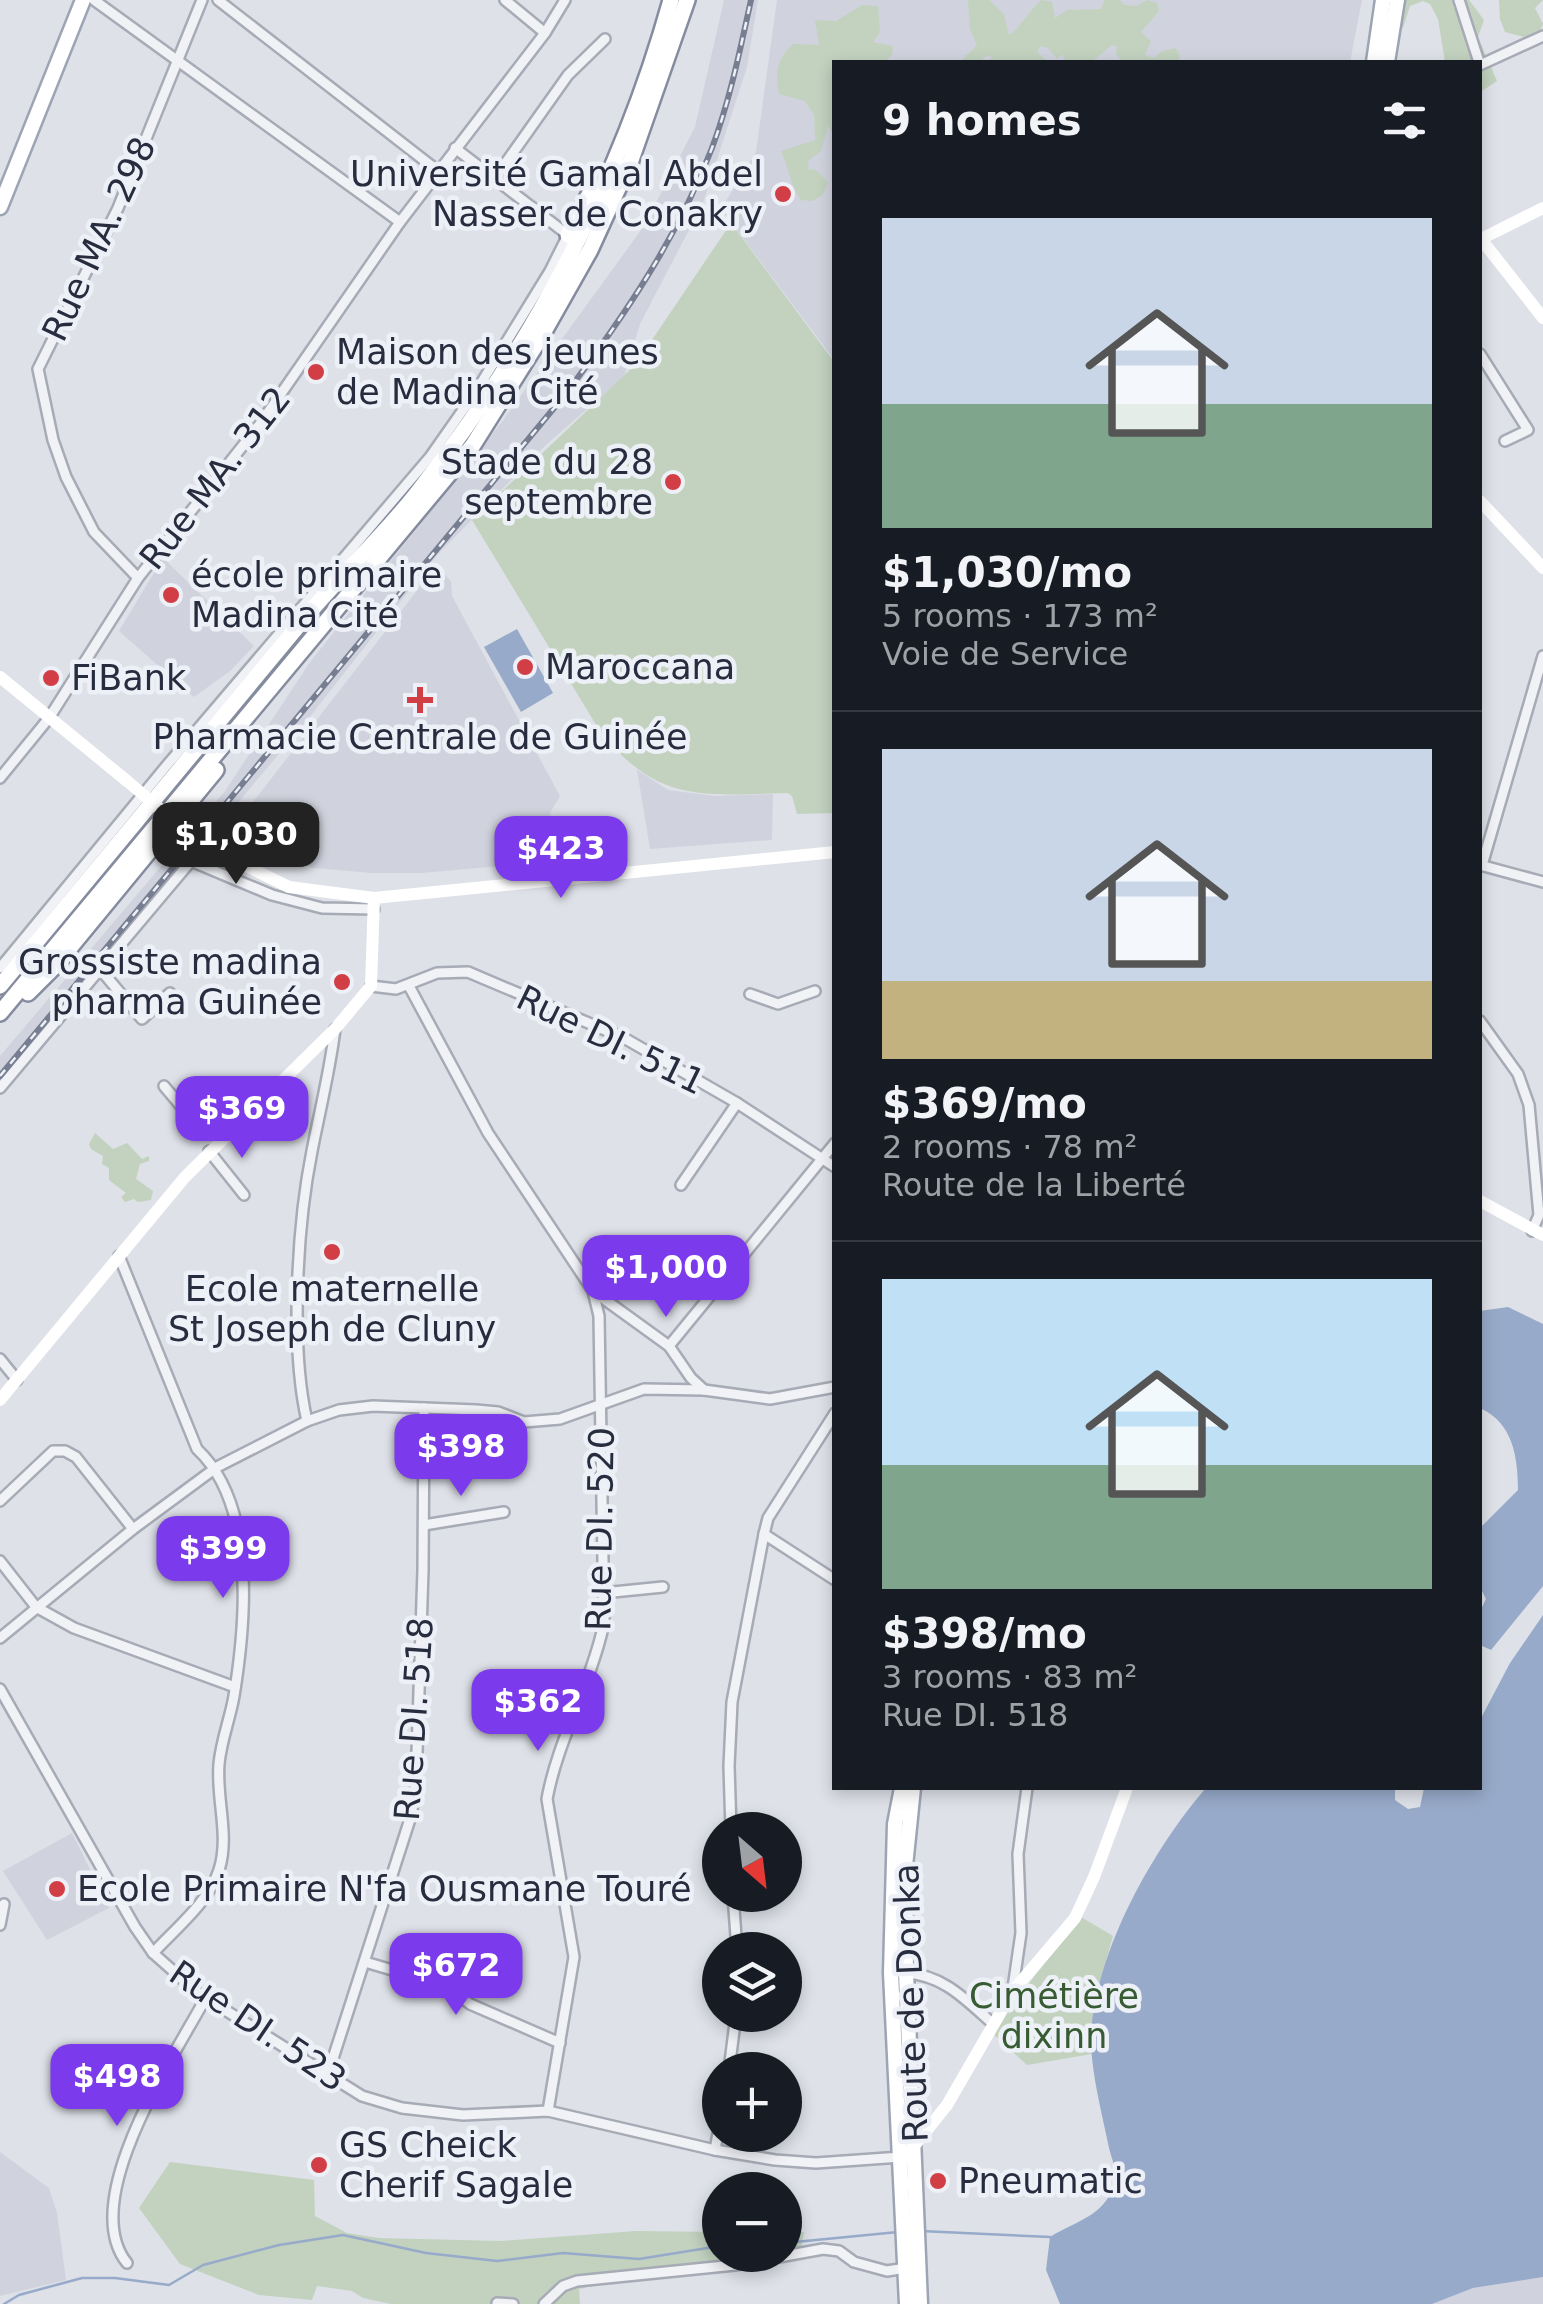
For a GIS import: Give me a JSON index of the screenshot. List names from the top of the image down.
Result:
{
  "streets": {
    "main road": ["Route de Donka"],
    "street": [
      "Rue MA. 298",
      "Rue MA. 312",
      "Rue DI. 511",
      "Rue DI. 520",
      "Rue DI. 518",
      "Rue DI. 523"
    ]
  },
  "crossings": [
    ["Rue MA. 298", "Rue MA. 312"],
    ["Rue DI. 511", "Rue DI. 520"],
    ["Rue DI. 520", "Rue DI. 523"],
    ["Rue DI. 518", "Rue DI. 523"],
    ["Route de Donka", "Rue DI. 523"]
  ],
  "parks": ["Cimétière dixinn"],
  "places": {
    "other": [
      "Université Gamal Abdel Nasser de Conakry",
      "Maison des jeunes de Madina Cité",
      "Stade du 28 septembre",
      "école primaire Madina Cité",
      "Maroccana",
      "FiBank",
      "Grossiste madina pharma Guinée",
      "Ecole maternelle St Joseph de Cluny",
      "Ecole Primaire N'fa Ousmane Touré",
      "GS Cheick Cherif Sagale",
      "Pneumatic"
    ],
    "health": ["Pharmacie Centrale de Guinée"]
  },
  "north": "bottom right",
  "page": {
    "heading": "9 homes",
    "list": [
      {
        "name": "$1,030/mo",
        "note": "5 rooms · 173 m² · Voie de Service"
      },
      {
        "name": "$369/mo",
        "note": "2 rooms · 78 m² · Route de la Liberté"
      },
      {
        "name": "$398/mo",
        "note": "3 rooms · 83 m² · Rue DI. 518"
      }
    ],
    "price": [
      "$1,030",
      "$423",
      "$369",
      "$1,000",
      "$398",
      "$399",
      "$362",
      "$672",
      "$498"
    ],
    "map_buttons": ["+", "−"]
  }
}
